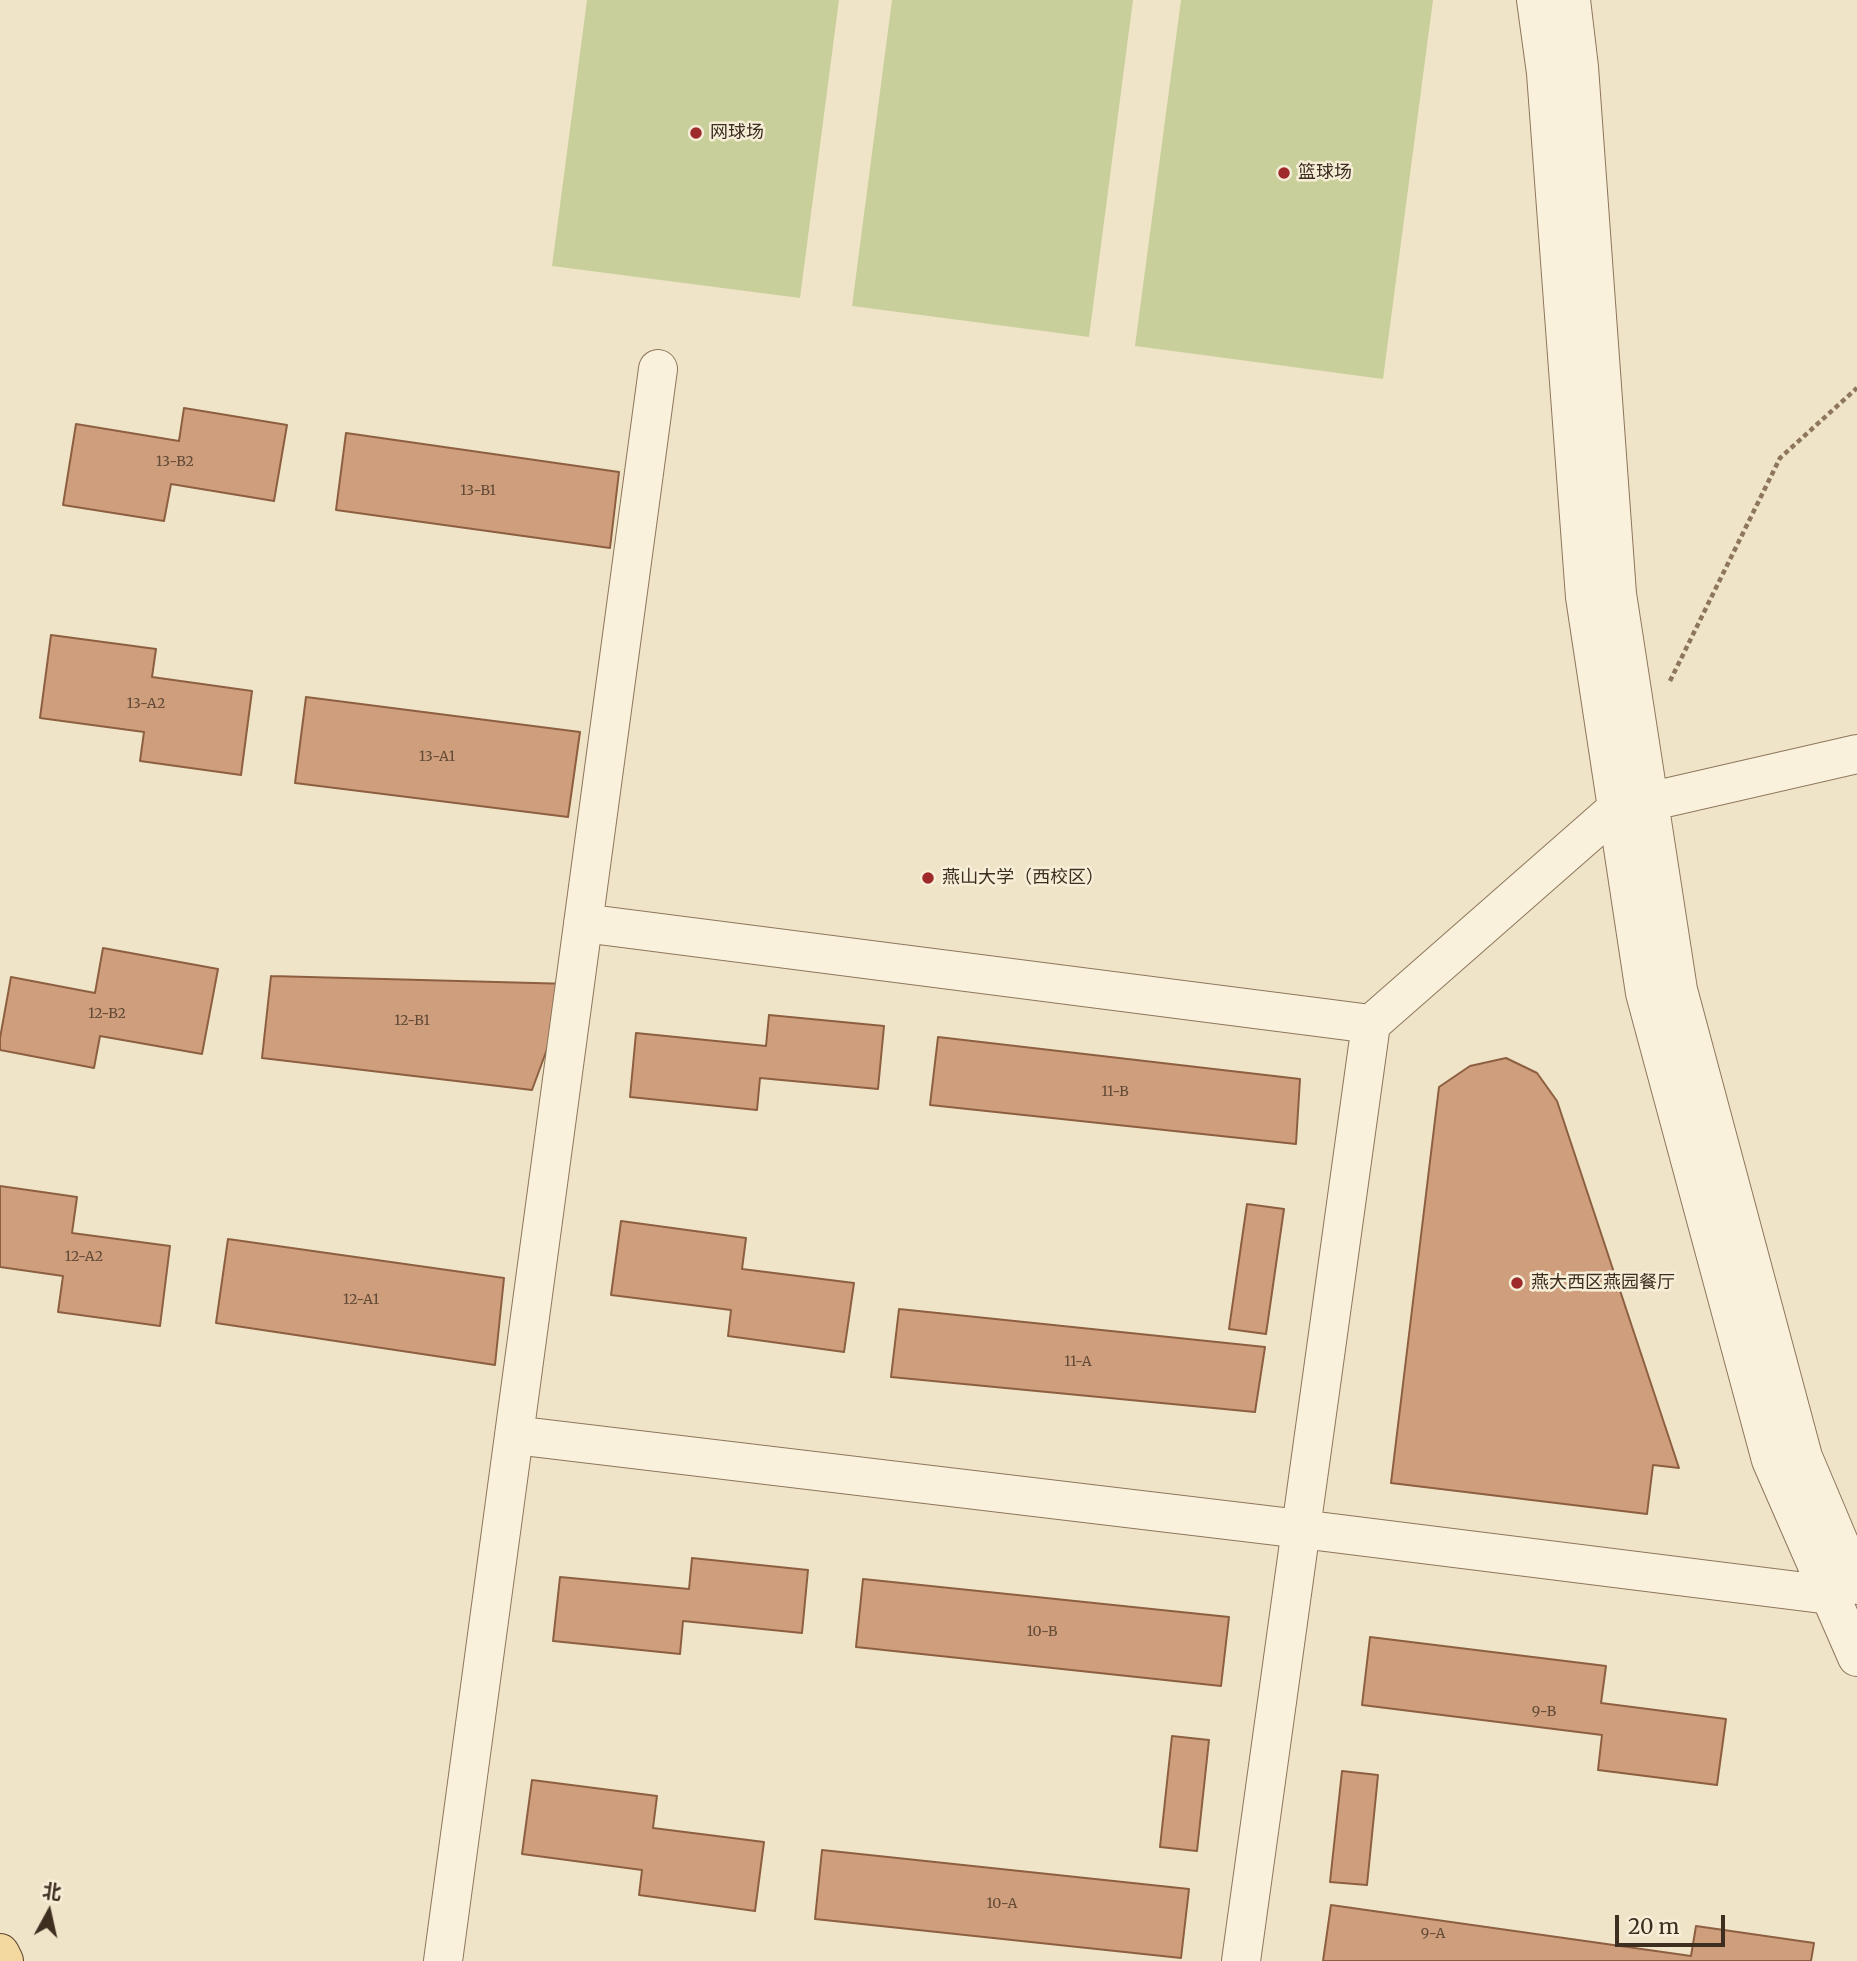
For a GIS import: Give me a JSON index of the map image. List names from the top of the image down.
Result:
{
  "places": [
    "网球场",
    "篮球场",
    "燕山大学（西校区）",
    "燕大西区燕园餐厅"
  ],
  "house_numbers": [
    "13-B2",
    "13-B1",
    "13-A2",
    "13-A1",
    "12-B2",
    "12-B1",
    "11-B",
    "12-A2",
    "12-A1",
    "11-A",
    "10-B",
    "9-B",
    "10-A",
    "9-A"
  ],
  "scale_bar": "20 m",
  "north": "top"
}
